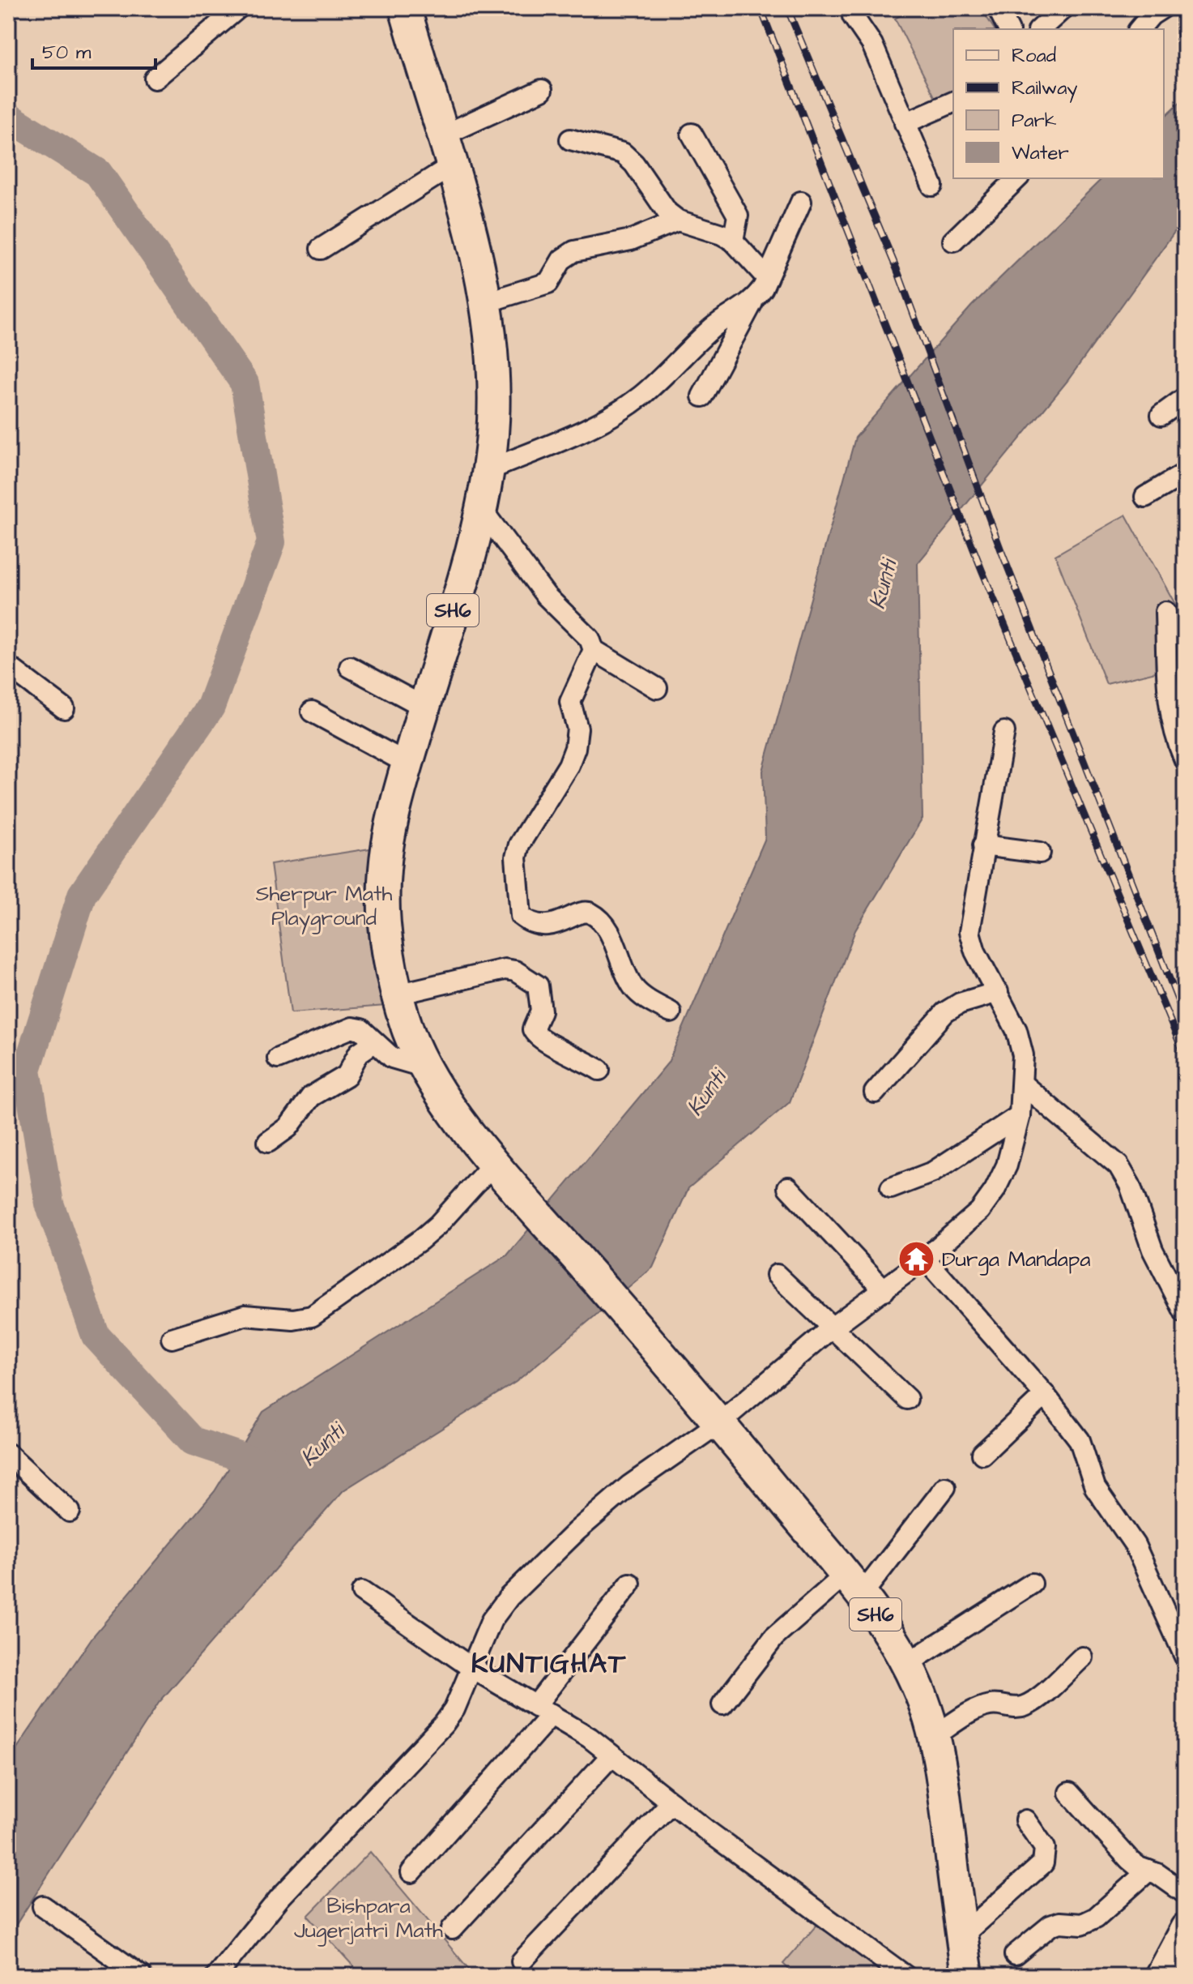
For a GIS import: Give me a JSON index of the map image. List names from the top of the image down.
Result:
{
  "streets": {
    "main road": ["SH6"]
  },
  "districts": ["KUNTIGHAT"],
  "water": ["Kunti"],
  "parks": ["Sherpur Math Playground", "Bishpara Jugerjatri Math"],
  "places": {
    "temple": ["Durga Mandapa"]
  },
  "legend": [
    "Road",
    "Railway",
    "Park",
    "Water"
  ],
  "scale_bar": "50 m"
}
